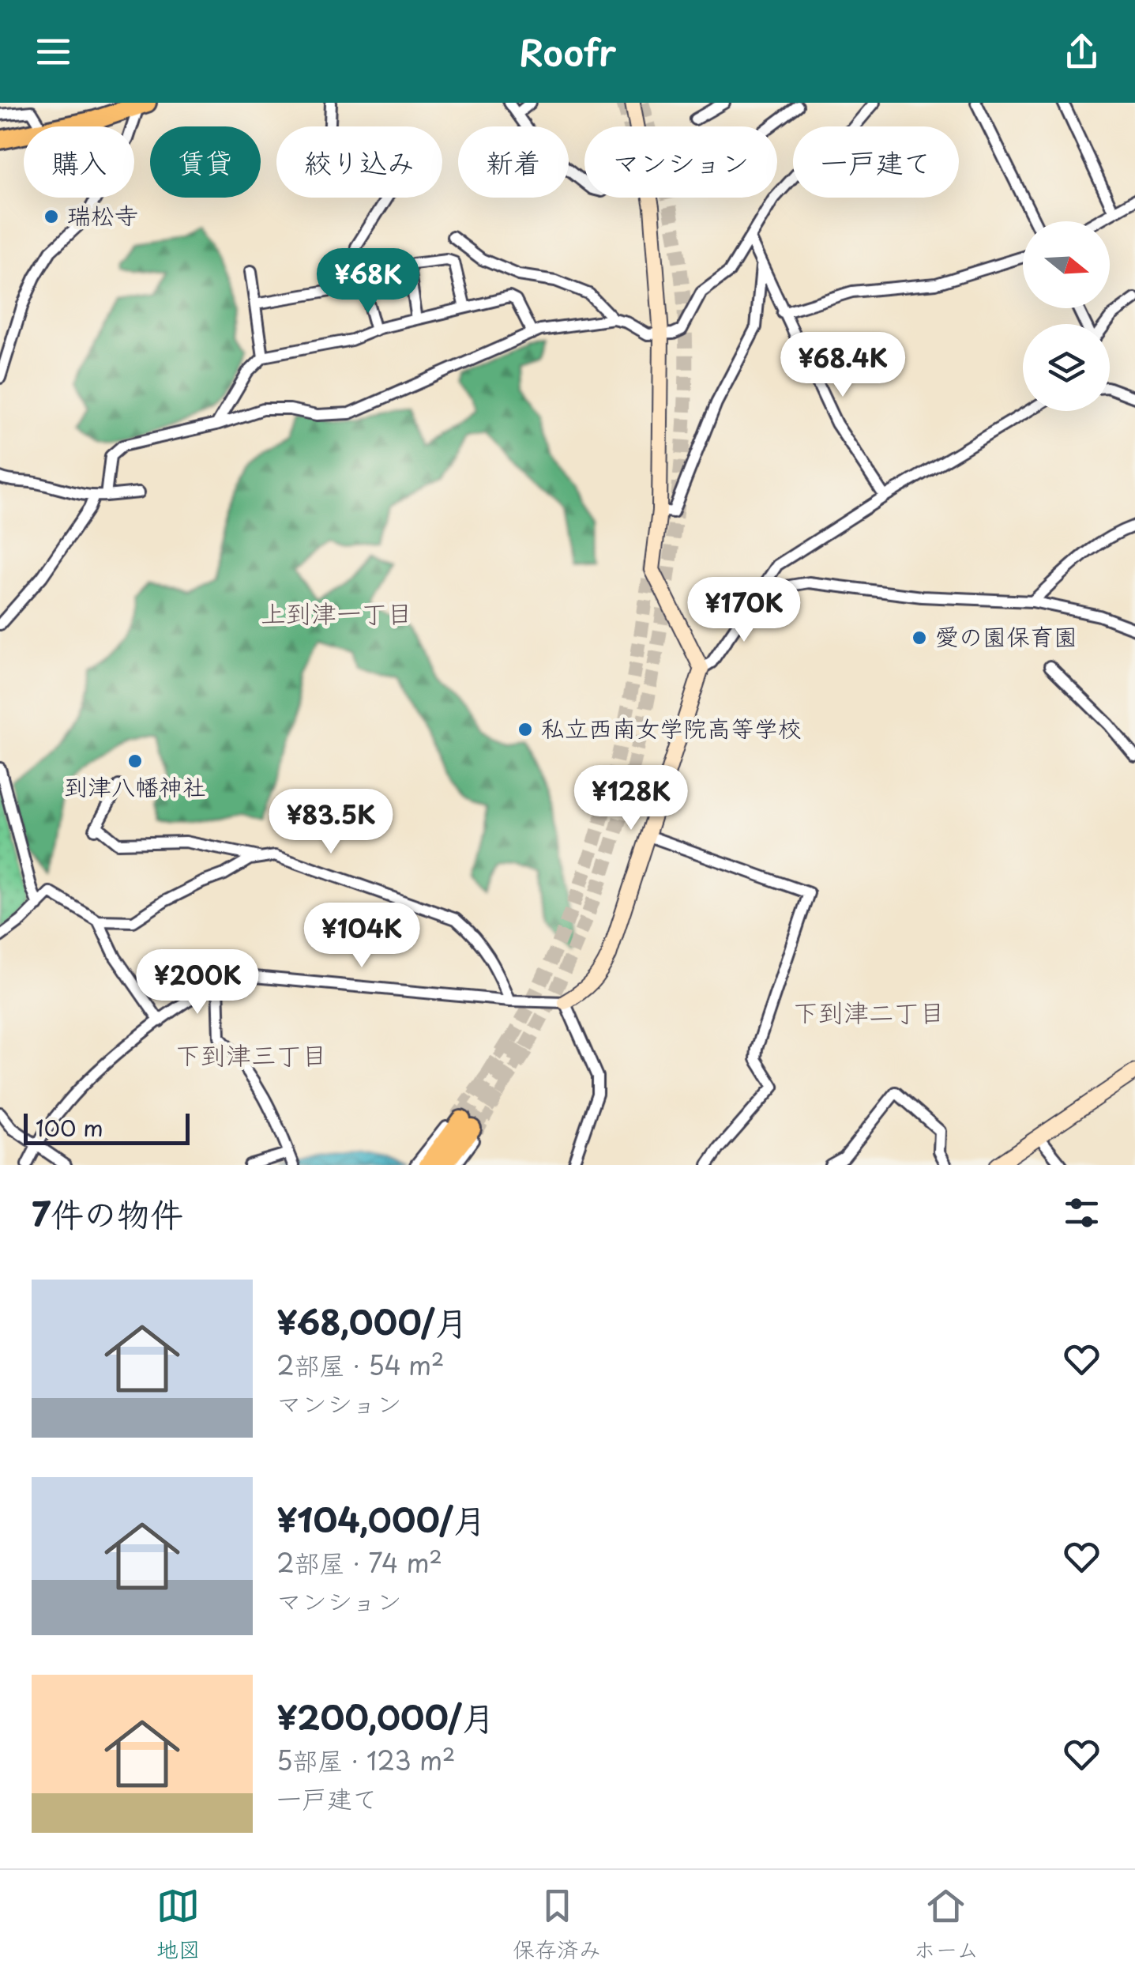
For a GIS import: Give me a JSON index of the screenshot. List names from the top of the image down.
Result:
{
  "districts": ["上到津一丁目", "下到津二丁目", "下到津三丁目"],
  "places": [
    "瑞松寺",
    "愛の園保育園",
    "私立西南女学院高等学校",
    "到津八幡神社"
  ],
  "scale_bar": "100 m",
  "north": "right",
  "page": {
    "header": "Roofr",
    "chip": [
      "購入",
      "賃貸",
      "絞り込み",
      "新着",
      "マンション",
      "一戸建て"
    ],
    "price": [
      "¥68K",
      "¥68.4K",
      "¥170K",
      "¥128K",
      "¥83.5K",
      "¥104K",
      "¥200K"
    ],
    "scale": "100 m",
    "heading": "7件の物件",
    "list": [
      {
        "name": "¥68,000/月",
        "note": "2部屋 · 54 m² · マンション"
      },
      {
        "name": "¥104,000/月",
        "note": "2部屋 · 74 m² · マンション"
      },
      {
        "name": "¥200,000/月",
        "note": "5部屋 · 123 m² · 一戸建て"
      }
    ],
    "tabs": ["地図", "保存済み", "ホーム"]
  }
}
